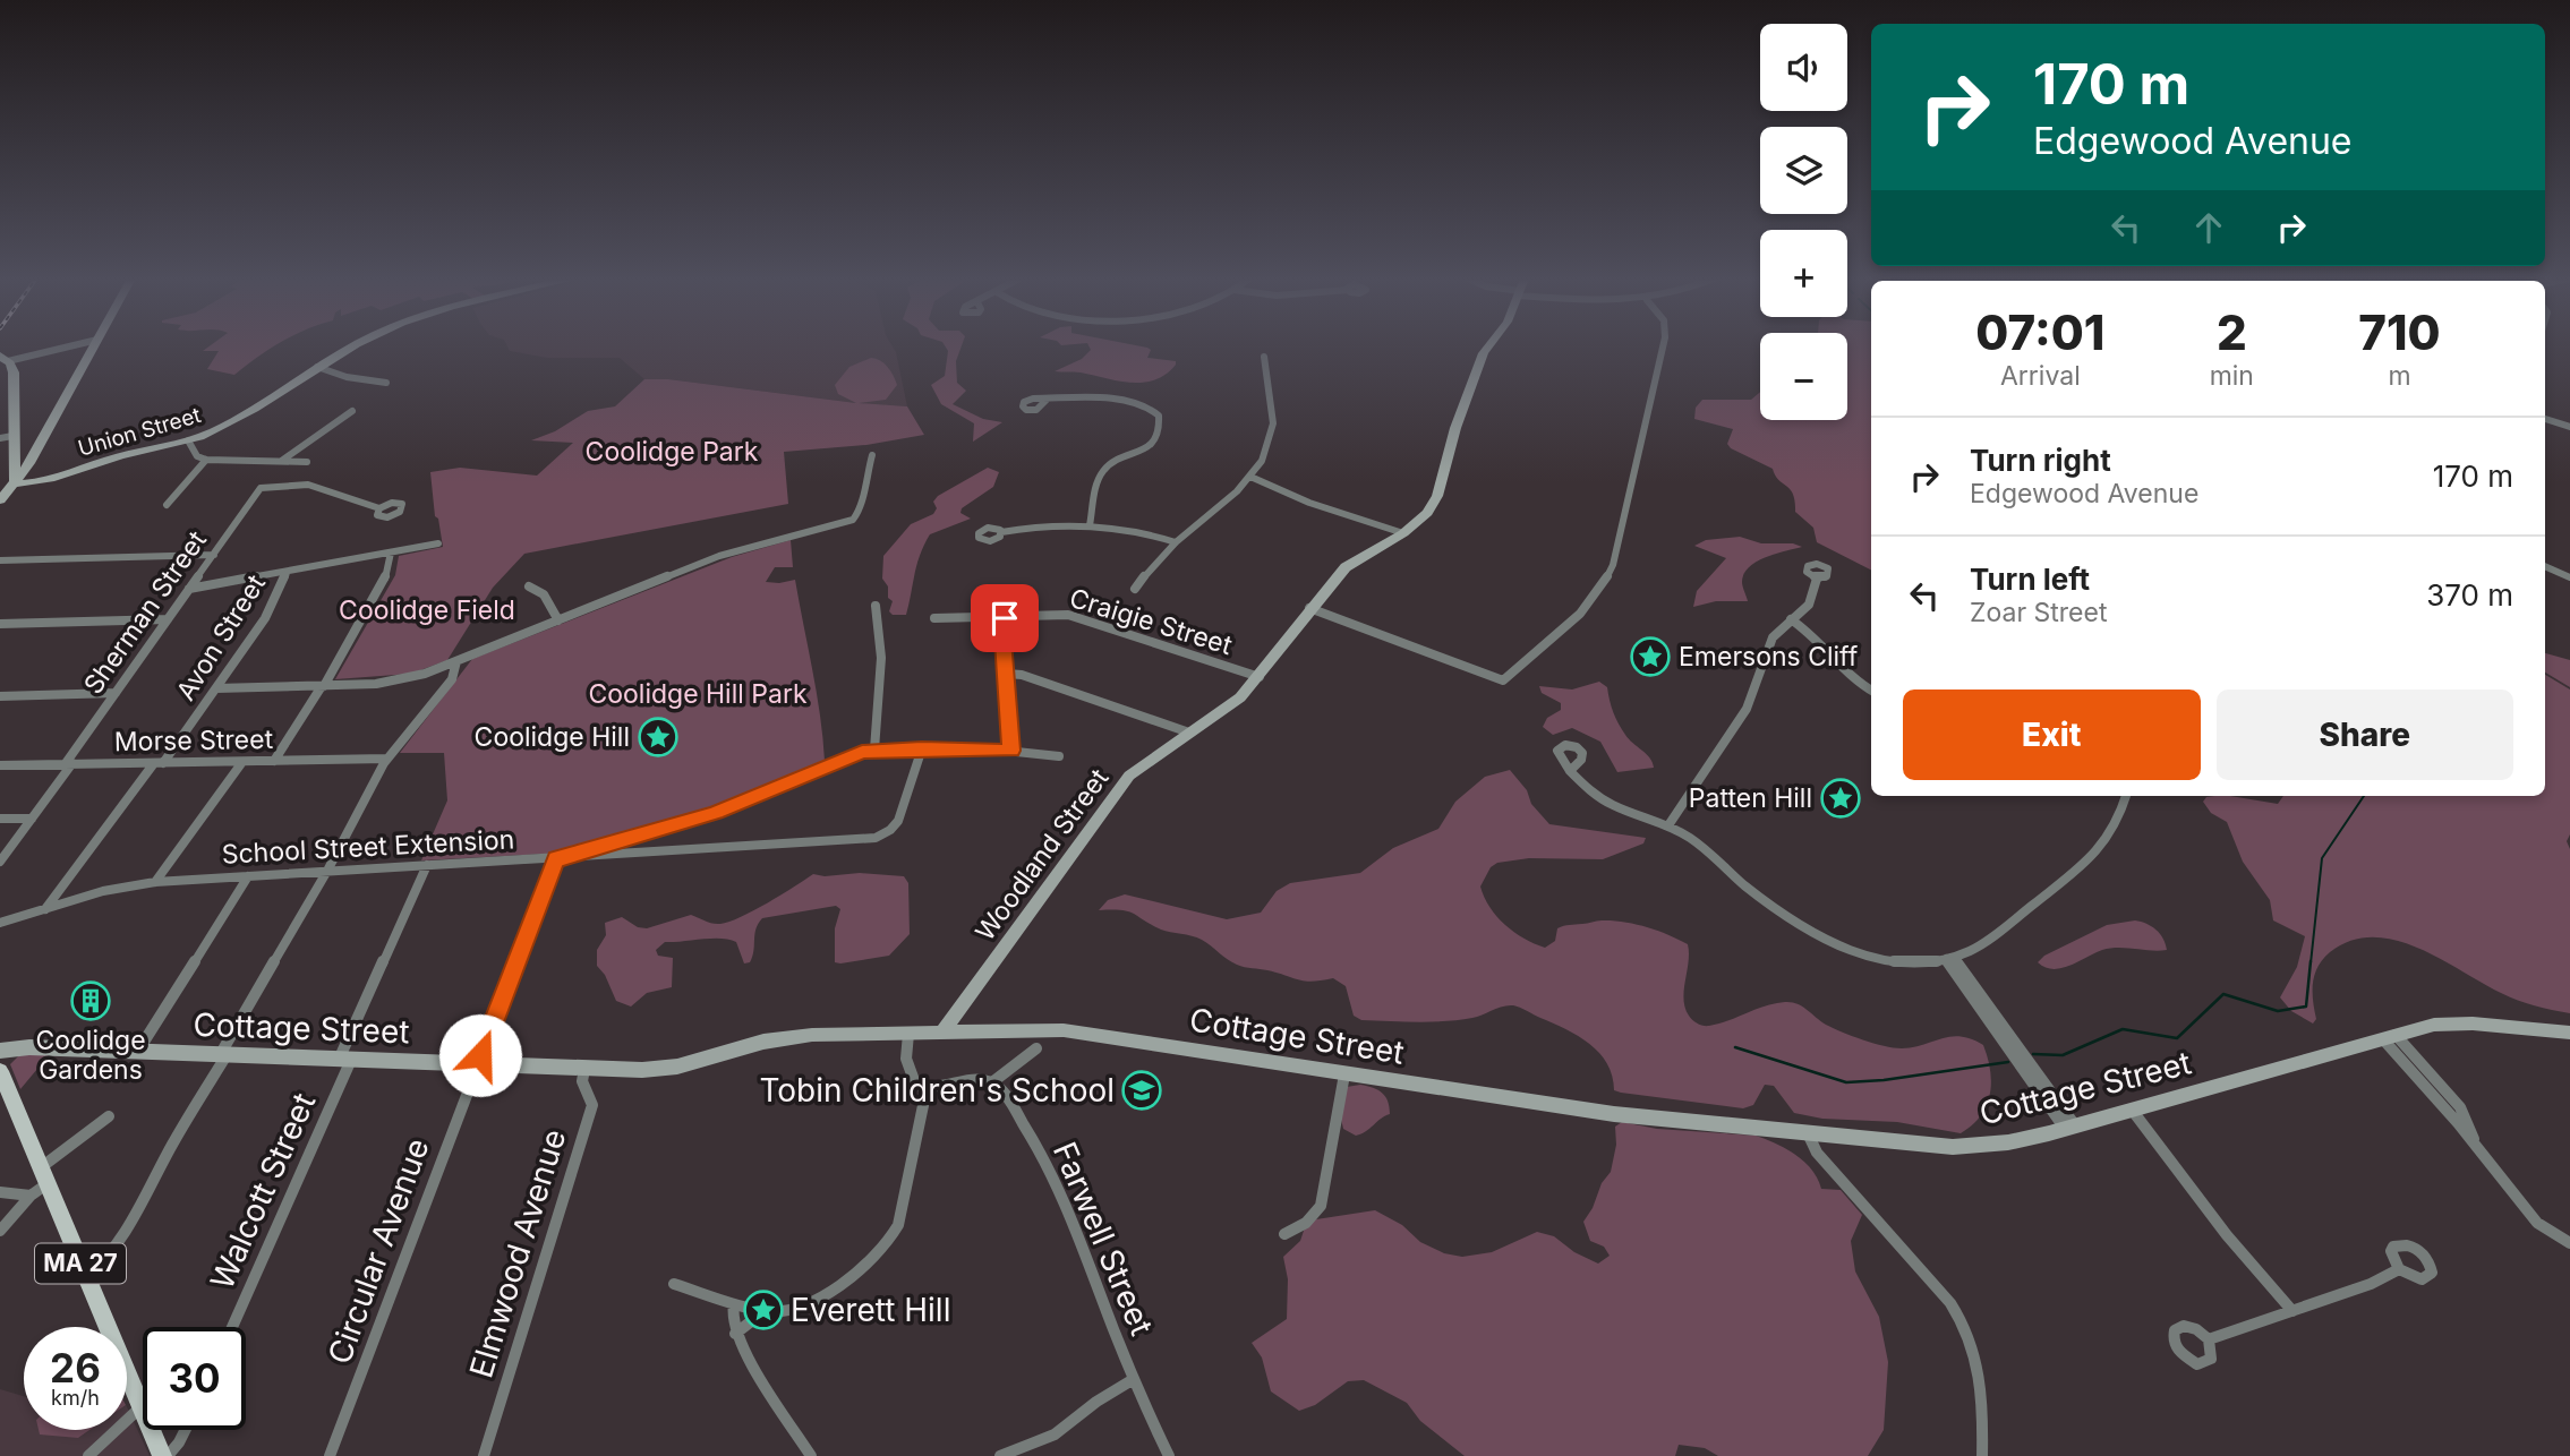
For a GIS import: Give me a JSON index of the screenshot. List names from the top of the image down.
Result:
{
  "streets": {
    "main road": ["MA 27"],
    "street": [
      "Union Street",
      "Sherman Street",
      "Craigie Street",
      "Avon Street",
      "Morse Street",
      "School Street Extension",
      "Woodland Street",
      "Cottage Street",
      "Walcott Street",
      "Farwell Street",
      "Circular Avenue",
      "Elmwood Avenue"
    ]
  },
  "crossings": [
    ["Sherman Street", "Morse Street"],
    ["Craigie Street", "Woodland Street"],
    ["Avon Street", "Morse Street"],
    ["Avon Street", "School Street Extension"],
    ["School Street Extension", "Walcott Street"],
    ["School Street Extension", "Circular Avenue"],
    ["Woodland Street", "Cottage Street"],
    ["Cottage Street", "Walcott Street"],
    ["Cottage Street", "Circular Avenue"],
    ["Cottage Street", "Elmwood Avenue"]
  ],
  "parks": ["Coolidge Park", "Coolidge Field", "Coolidge Hill Park"],
  "places": {
    "place": [
      "Emersons Cliff",
      "Coolidge Hill",
      "Patten Hill",
      "Everett Hill"
    ],
    "building": ["Coolidge Gardens"],
    "school or university": ["Tobin Children's School"]
  },
  "page": {
    "map_buttons": ["+", "−"],
    "turn": ["170 m", "Edgewood Avenue"],
    "eta": [
      "07:01",
      "Arrival",
      "2",
      "min",
      "710",
      "m"
    ],
    "list": [
      {
        "name": "Turn right",
        "note": "Edgewood Avenue",
        "value": "170 m"
      },
      {
        "name": "Turn left",
        "note": "Zoar Street",
        "value": "370 m"
      }
    ],
    "buttons": ["Exit", "Share"],
    "speed": "26 km/h",
    "limit": "30"
  }
}
